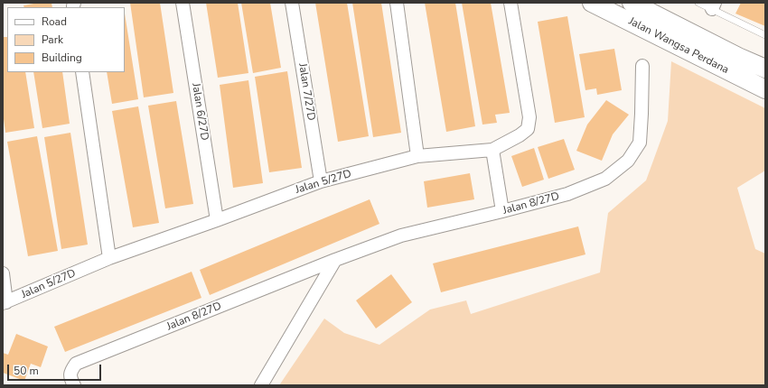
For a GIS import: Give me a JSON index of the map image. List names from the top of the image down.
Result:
{
  "streets": {
    "main road": ["Jalan Wangsa Perdana"],
    "street": [
      "Jalan 7/27D",
      "Jalan 6/27D",
      "Jalan 5/27D",
      "Jalan 8/27D"
    ]
  },
  "crossings": [
    ["Jalan 7/27D", "Jalan 5/27D"],
    ["Jalan 6/27D", "Jalan 5/27D"]
  ],
  "legend": ["Road", "Park", "Building"],
  "scale_bar": "50 m"
}
